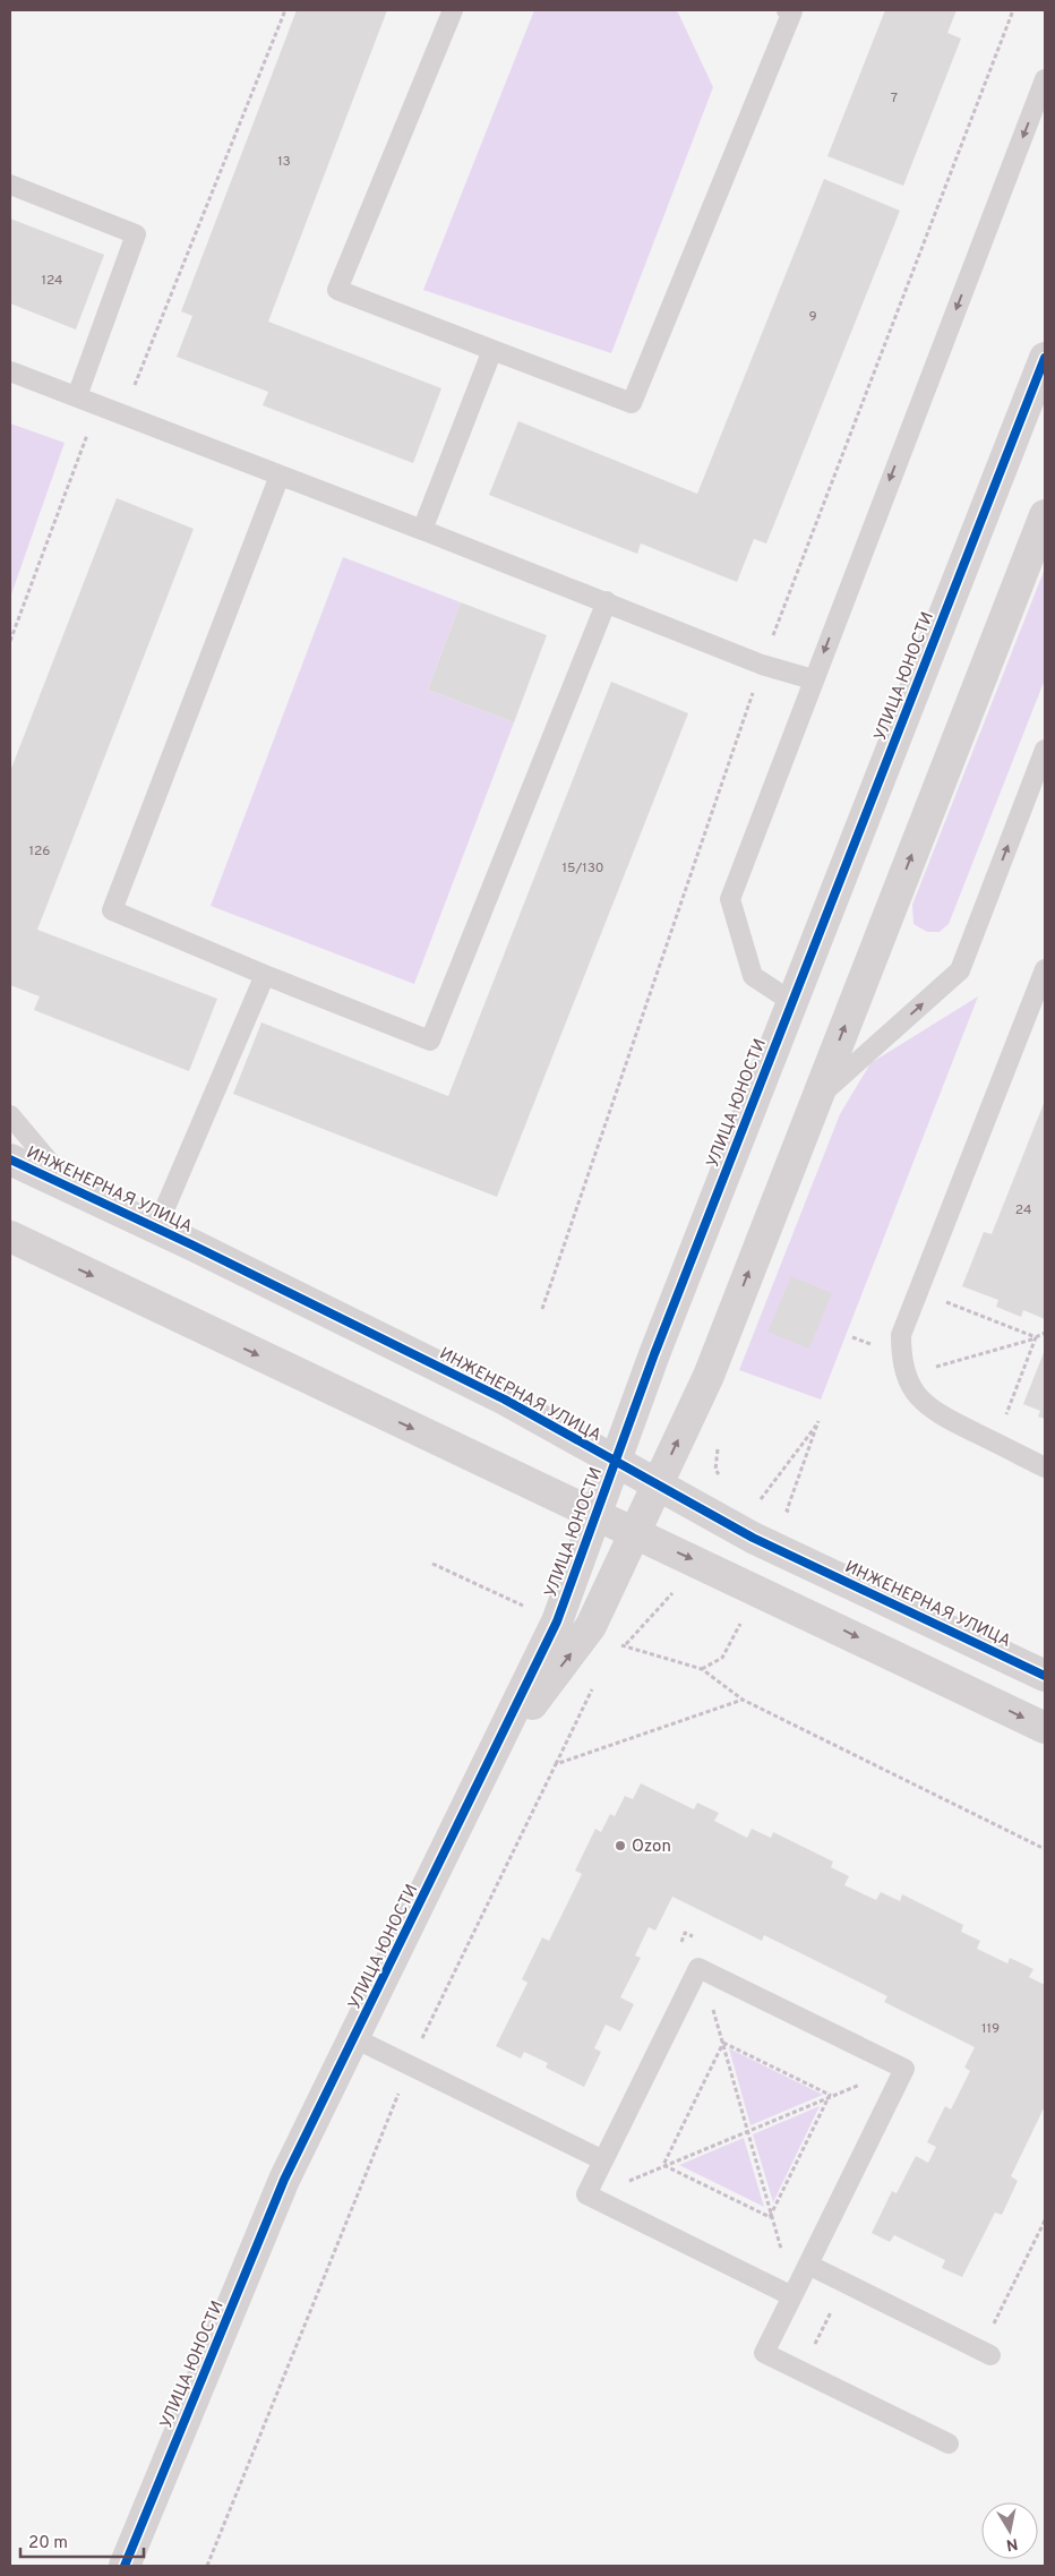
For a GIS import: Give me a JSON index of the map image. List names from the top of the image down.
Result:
{
  "streets": {
    "street": ["УЛИЦА ЮНОСТИ", "ИНЖЕНЕРНАЯ УЛИЦА"]
  },
  "crossings": [
    ["УЛИЦА ЮНОСТИ", "ИНЖЕНЕРНАЯ УЛИЦА"]
  ],
  "places": ["Ozon"],
  "house_numbers": [
    "7",
    "13",
    "124",
    "9",
    "126",
    "15/130",
    "24",
    "119"
  ],
  "scale_bar": "20 m",
  "north": "bottom"
}
